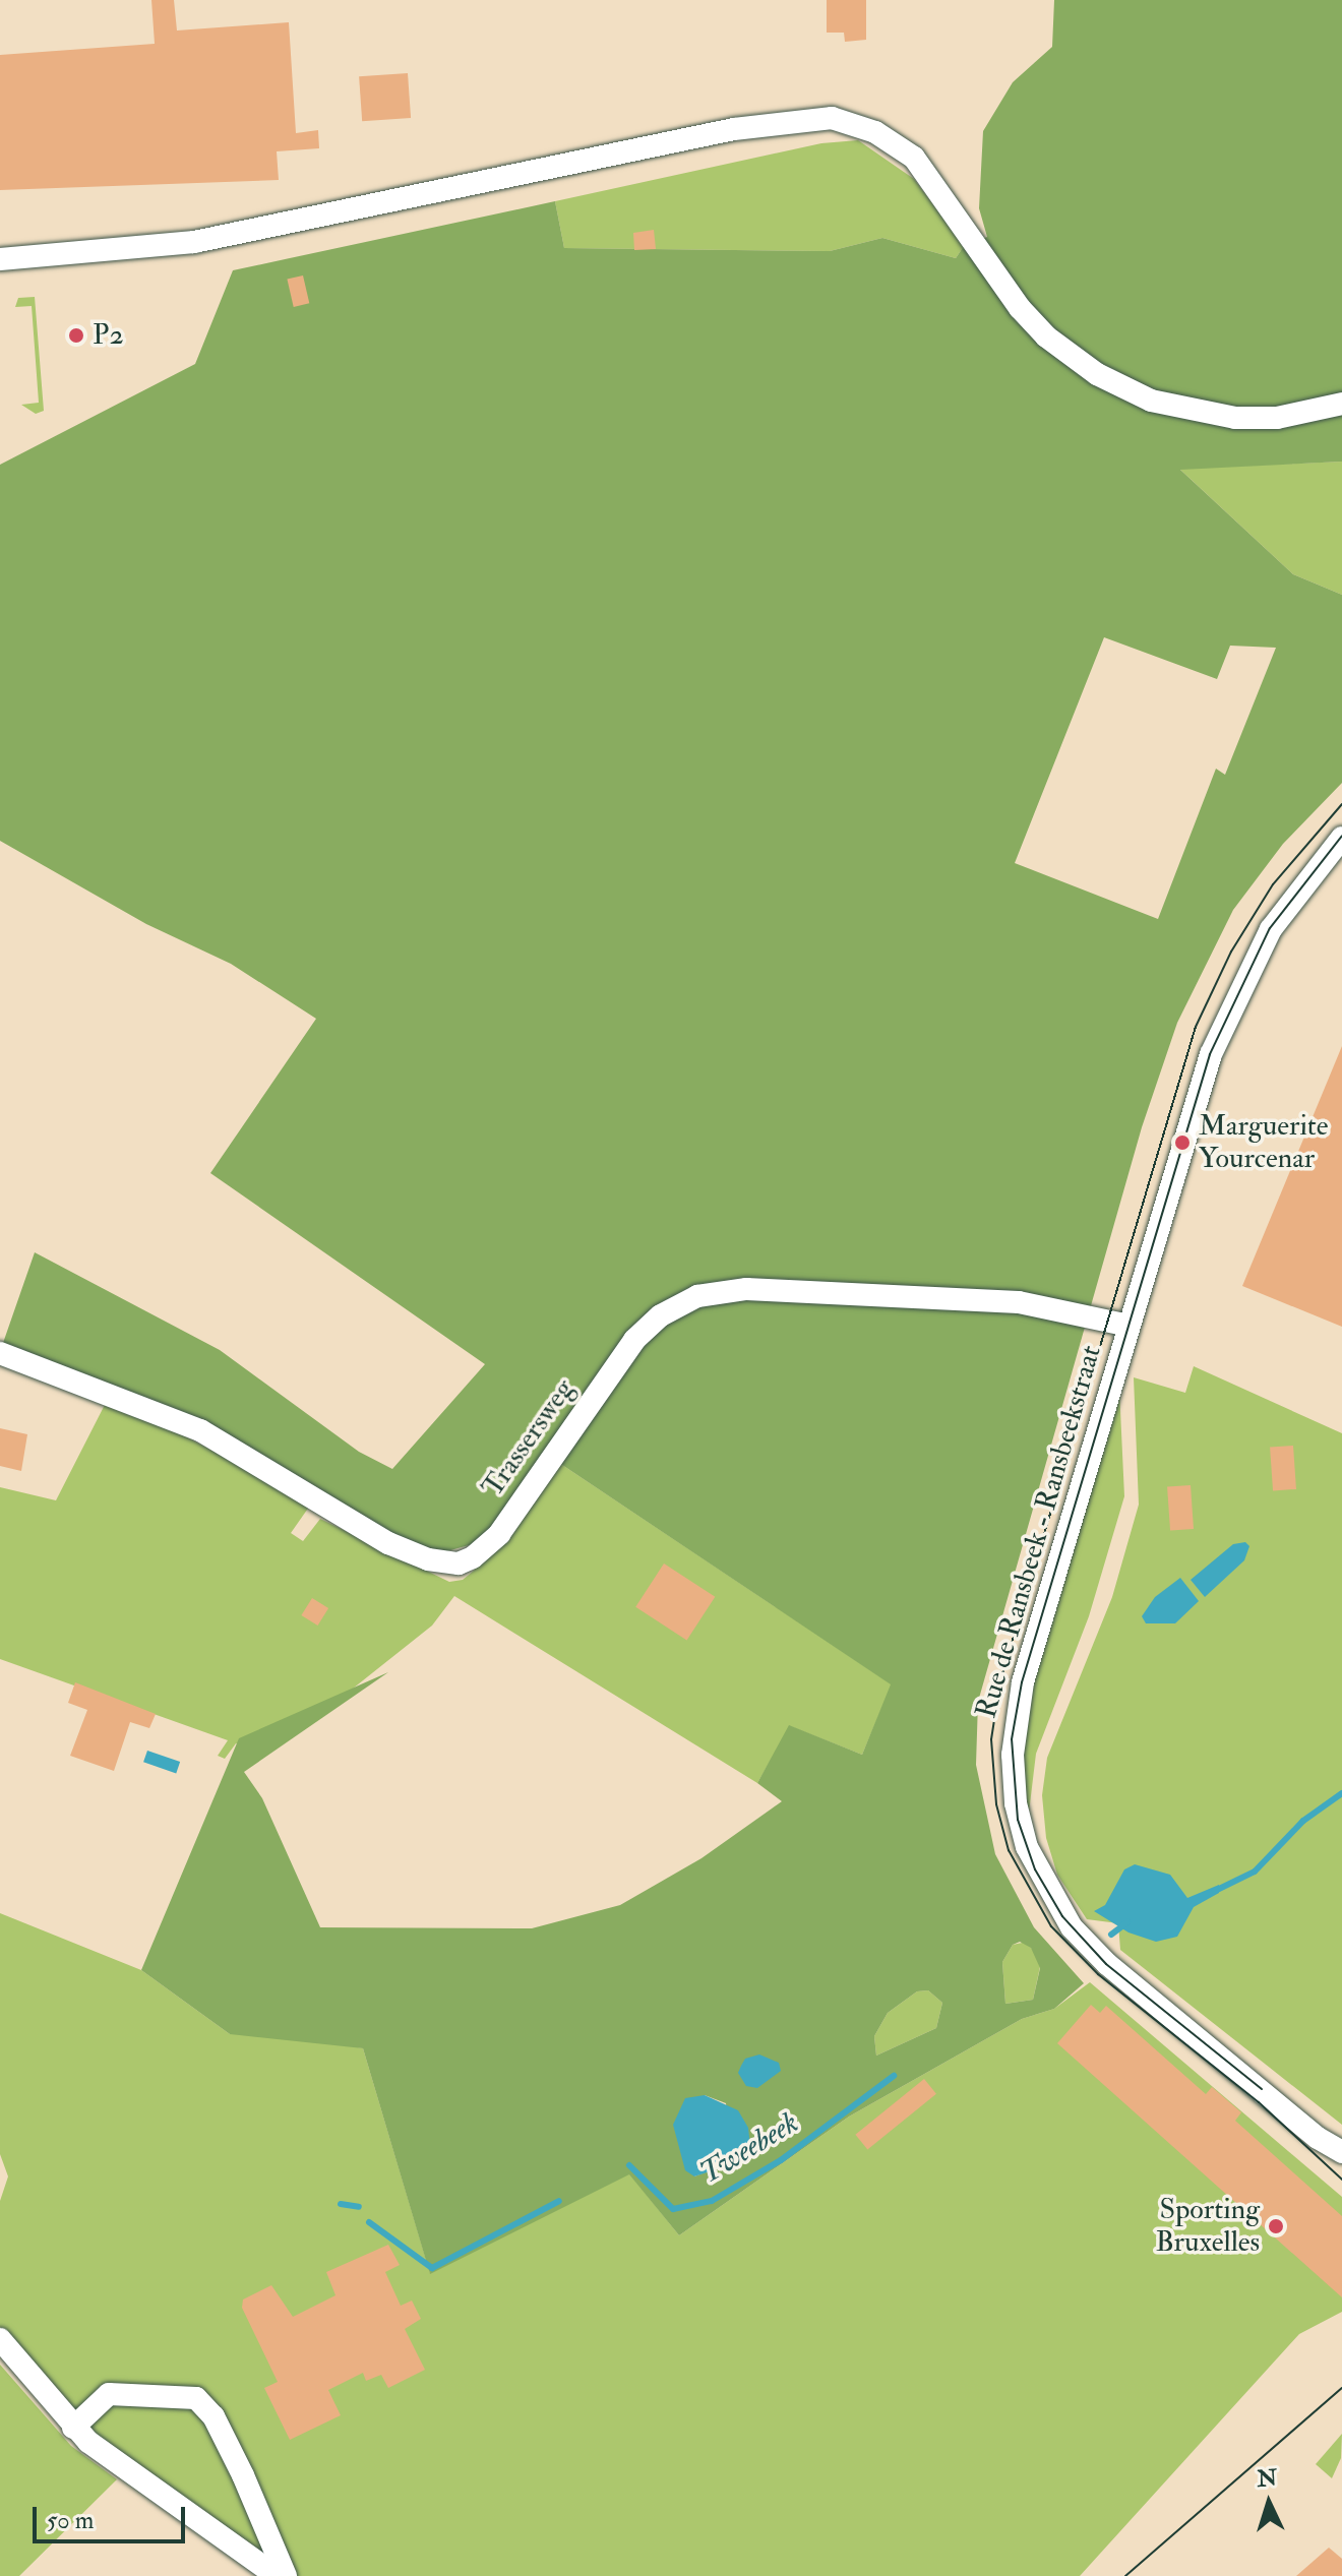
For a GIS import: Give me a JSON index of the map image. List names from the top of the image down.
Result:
{
  "streets": {
    "street": ["Trassersweg", "Rue de Ransbeek - Ransbeekstraat"]
  },
  "crossings": [
    ["Trassersweg", "Rue de Ransbeek - Ransbeekstraat"]
  ],
  "water": ["Tweebeek"],
  "places": ["P2", "Marguerite Yourcenar", "Sporting Bruxelles"],
  "scale_bar": "50 m",
  "north": "top"
}
